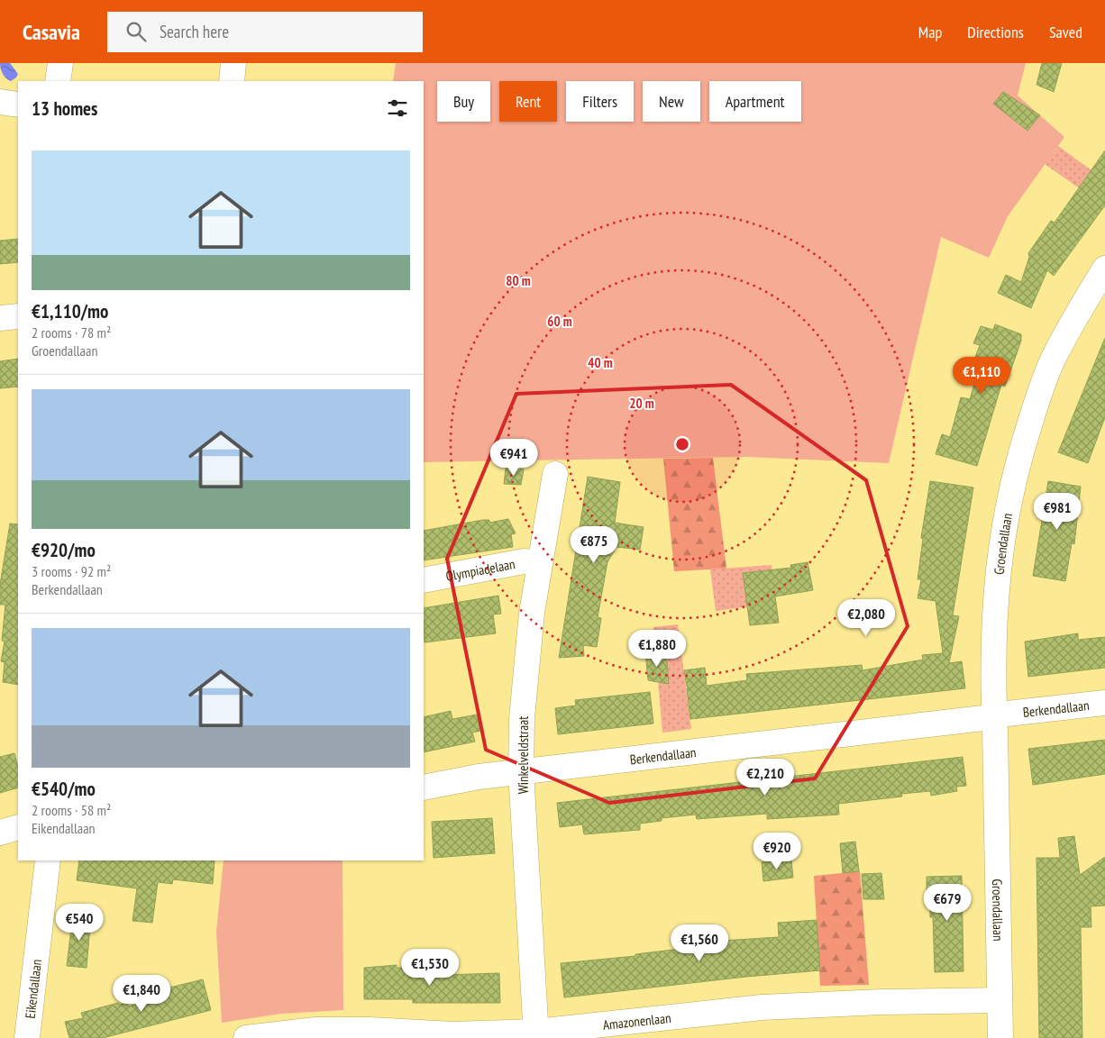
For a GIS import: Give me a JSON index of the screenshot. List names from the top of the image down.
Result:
{
  "streets": {
    "street": [
      "Groendallaan",
      "Olympiadelaan",
      "Berkendallaan",
      "Winkelveldstraat",
      "Eikendallaan",
      "Amazonenlaan"
    ]
  },
  "crossings": [
    ["Groendallaan", "Berkendallaan"],
    ["Groendallaan", "Amazonenlaan"],
    ["Olympiadelaan", "Winkelveldstraat"],
    ["Berkendallaan", "Winkelveldstraat"],
    ["Winkelveldstraat", "Amazonenlaan"]
  ],
  "page": {
    "header": "Casavia",
    "search": "Search here",
    "nav": ["Map", "Directions", "Saved"],
    "chip": [
      "Buy",
      "Rent",
      "Filters",
      "New",
      "Apartment"
    ],
    "heading": "13 homes",
    "list": [
      {
        "name": "€1,110/mo",
        "note": "2 rooms · 78 m² · Groendallaan"
      },
      {
        "name": "€920/mo",
        "note": "3 rooms · 92 m² · Berkendallaan"
      },
      {
        "name": "€540/mo",
        "note": "2 rooms · 58 m² · Eikendallaan"
      }
    ],
    "price": [
      "€1,110",
      "€941",
      "€981",
      "€875",
      "€2,080",
      "€1,880",
      "€2,210",
      "€920",
      "€679",
      "€540",
      "€1,560",
      "€1,530",
      "€1,840"
    ]
  },
  "rings": [
    "80 m",
    "60 m",
    "40 m",
    "20 m"
  ]
}
